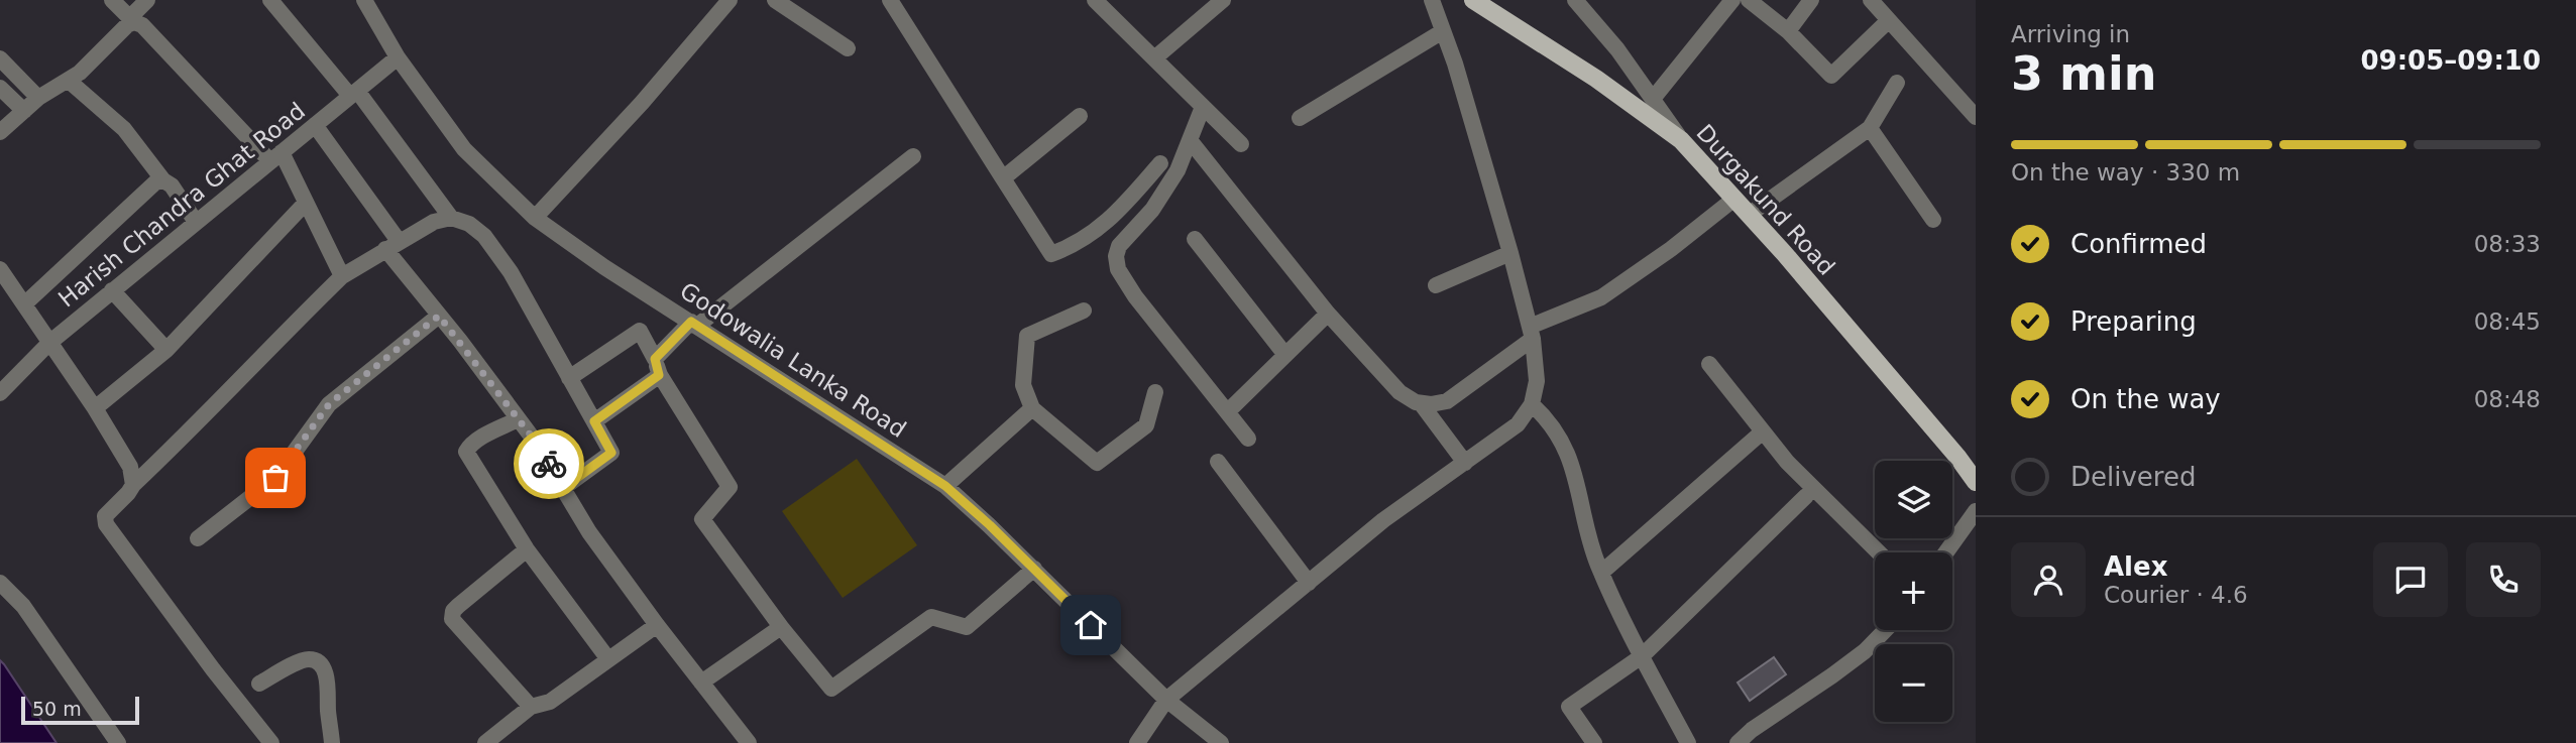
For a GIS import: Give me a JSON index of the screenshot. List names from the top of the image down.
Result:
{
  "streets": {
    "main road": ["Durgakund Road"],
    "street": ["Harish Chandra Ghat Road", "Godowalia Lanka Road"]
  },
  "crossings": [
    ["Harish Chandra Ghat Road", "Godowalia Lanka Road"]
  ],
  "scale_bar": "50 m",
  "page": {
    "heading": ["3 min", "Arriving in", "09:05–09:10"],
    "panel": ["Alex", "Courier · 4.6"],
    "bar": "On the way · 330 m",
    "list": [
      ["Confirmed", "08:33"],
      ["Preparing", "08:45"],
      ["On the way", "08:48"],
      "Delivered"
    ],
    "map_buttons": ["+", "−"],
    "scale": "50 m"
  }
}
